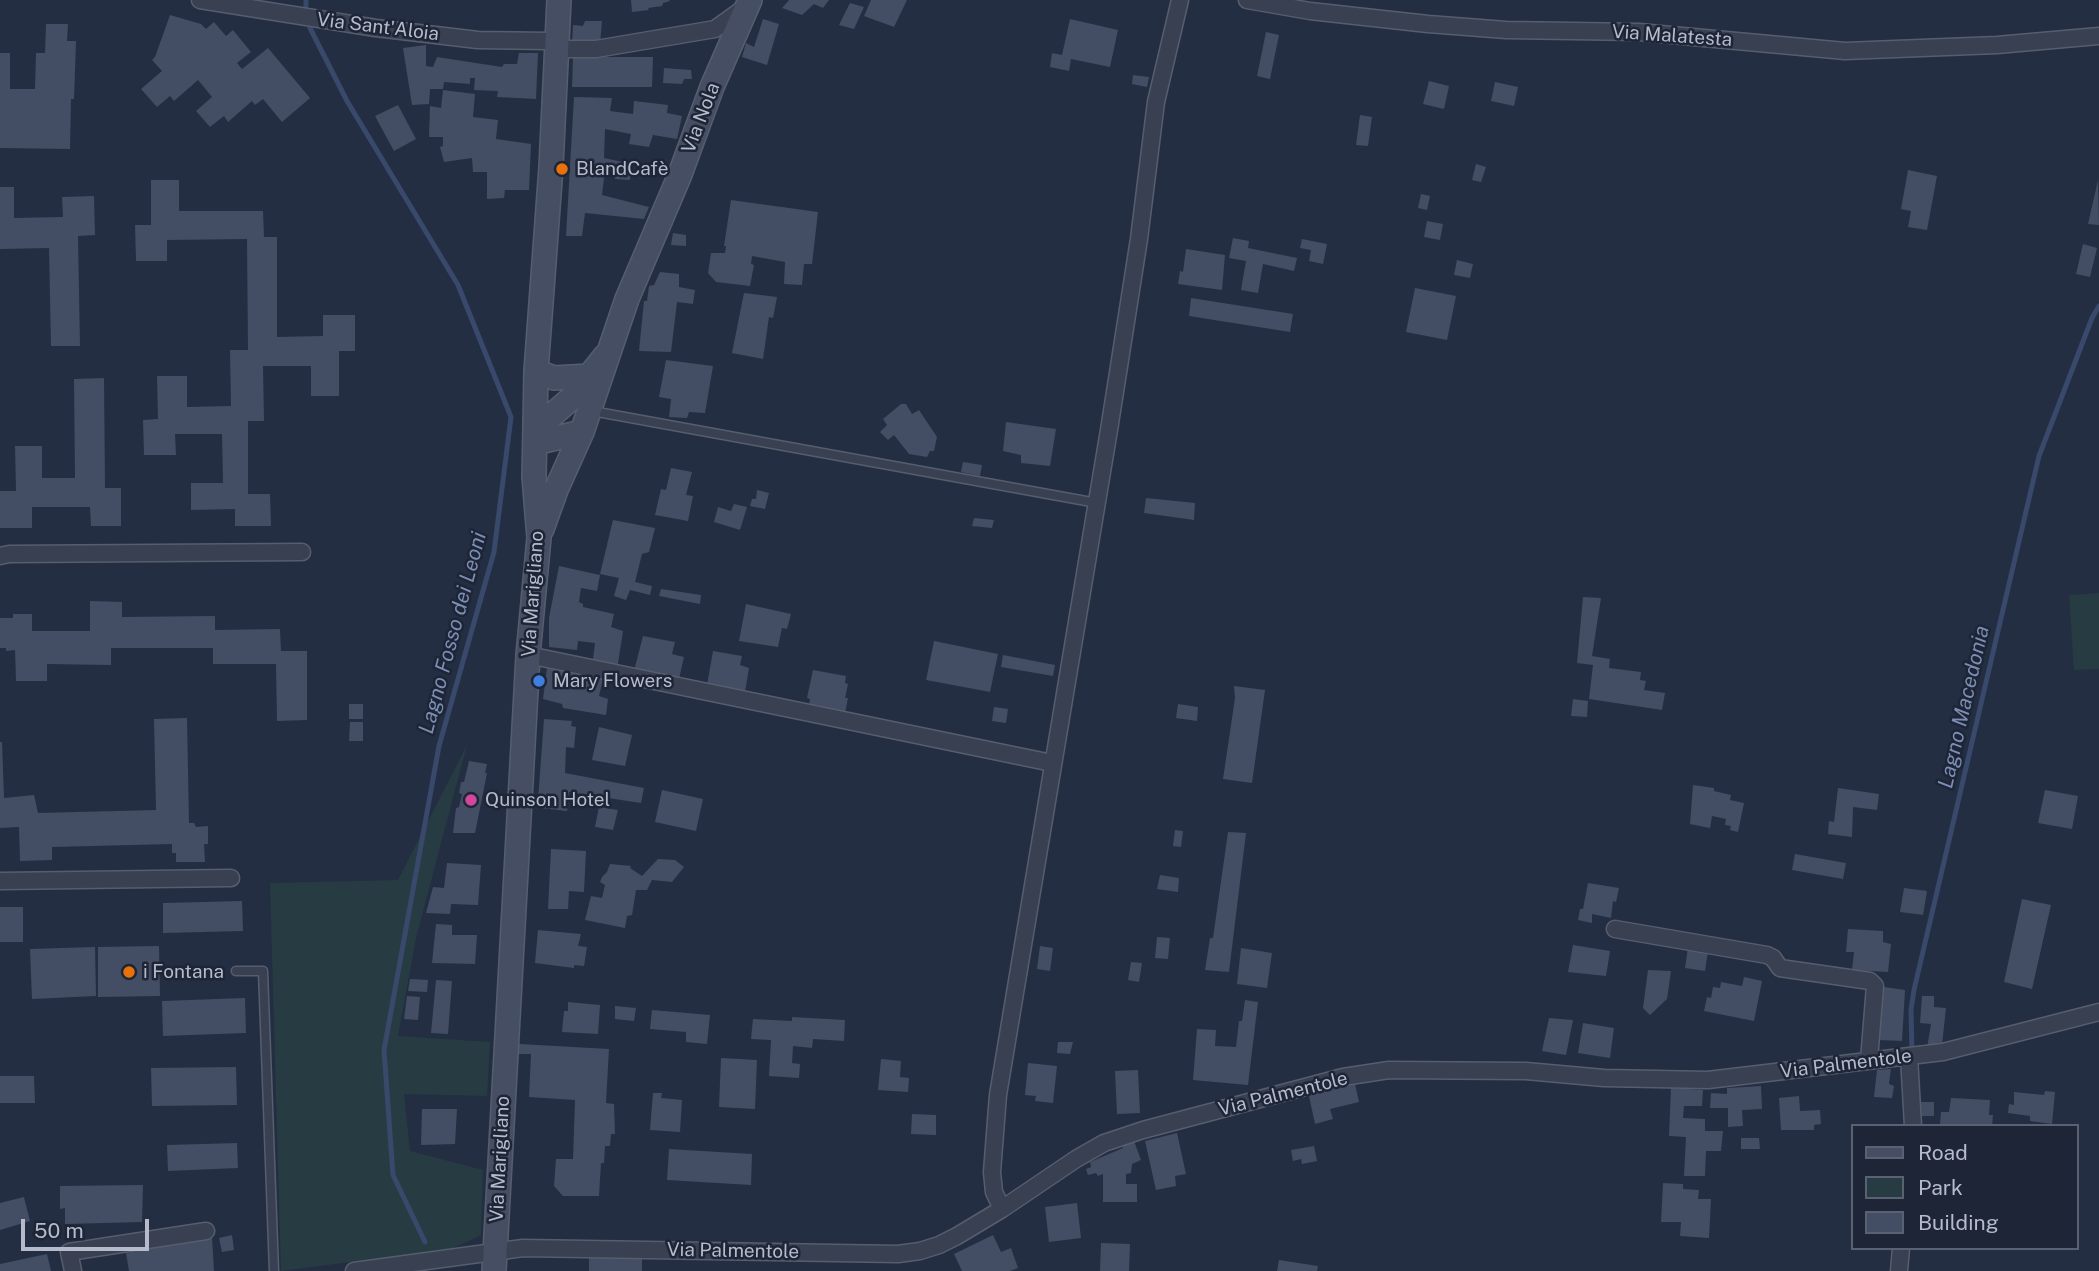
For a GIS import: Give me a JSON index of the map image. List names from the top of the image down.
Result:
{
  "streets": {
    "street": [
      "Via Sant'Aloia",
      "Via Malatesta",
      "Via Nola",
      "Via Marigliano",
      "Via Palmentole"
    ]
  },
  "crossings": [
    ["Via Sant'Aloia", "Via Nola"],
    ["Via Sant'Aloia", "Via Marigliano"],
    ["Via Nola", "Via Marigliano"],
    ["Via Marigliano", "Via Palmentole"]
  ],
  "water": ["Lagno Fosso dei Leoni", "Lagno Macedonia"],
  "places": [
    "BlandCafè",
    "Mary Flowers",
    "Quinson Hotel",
    "i Fontana"
  ],
  "legend": ["Road", "Park", "Building"],
  "scale_bar": "50 m"
}
